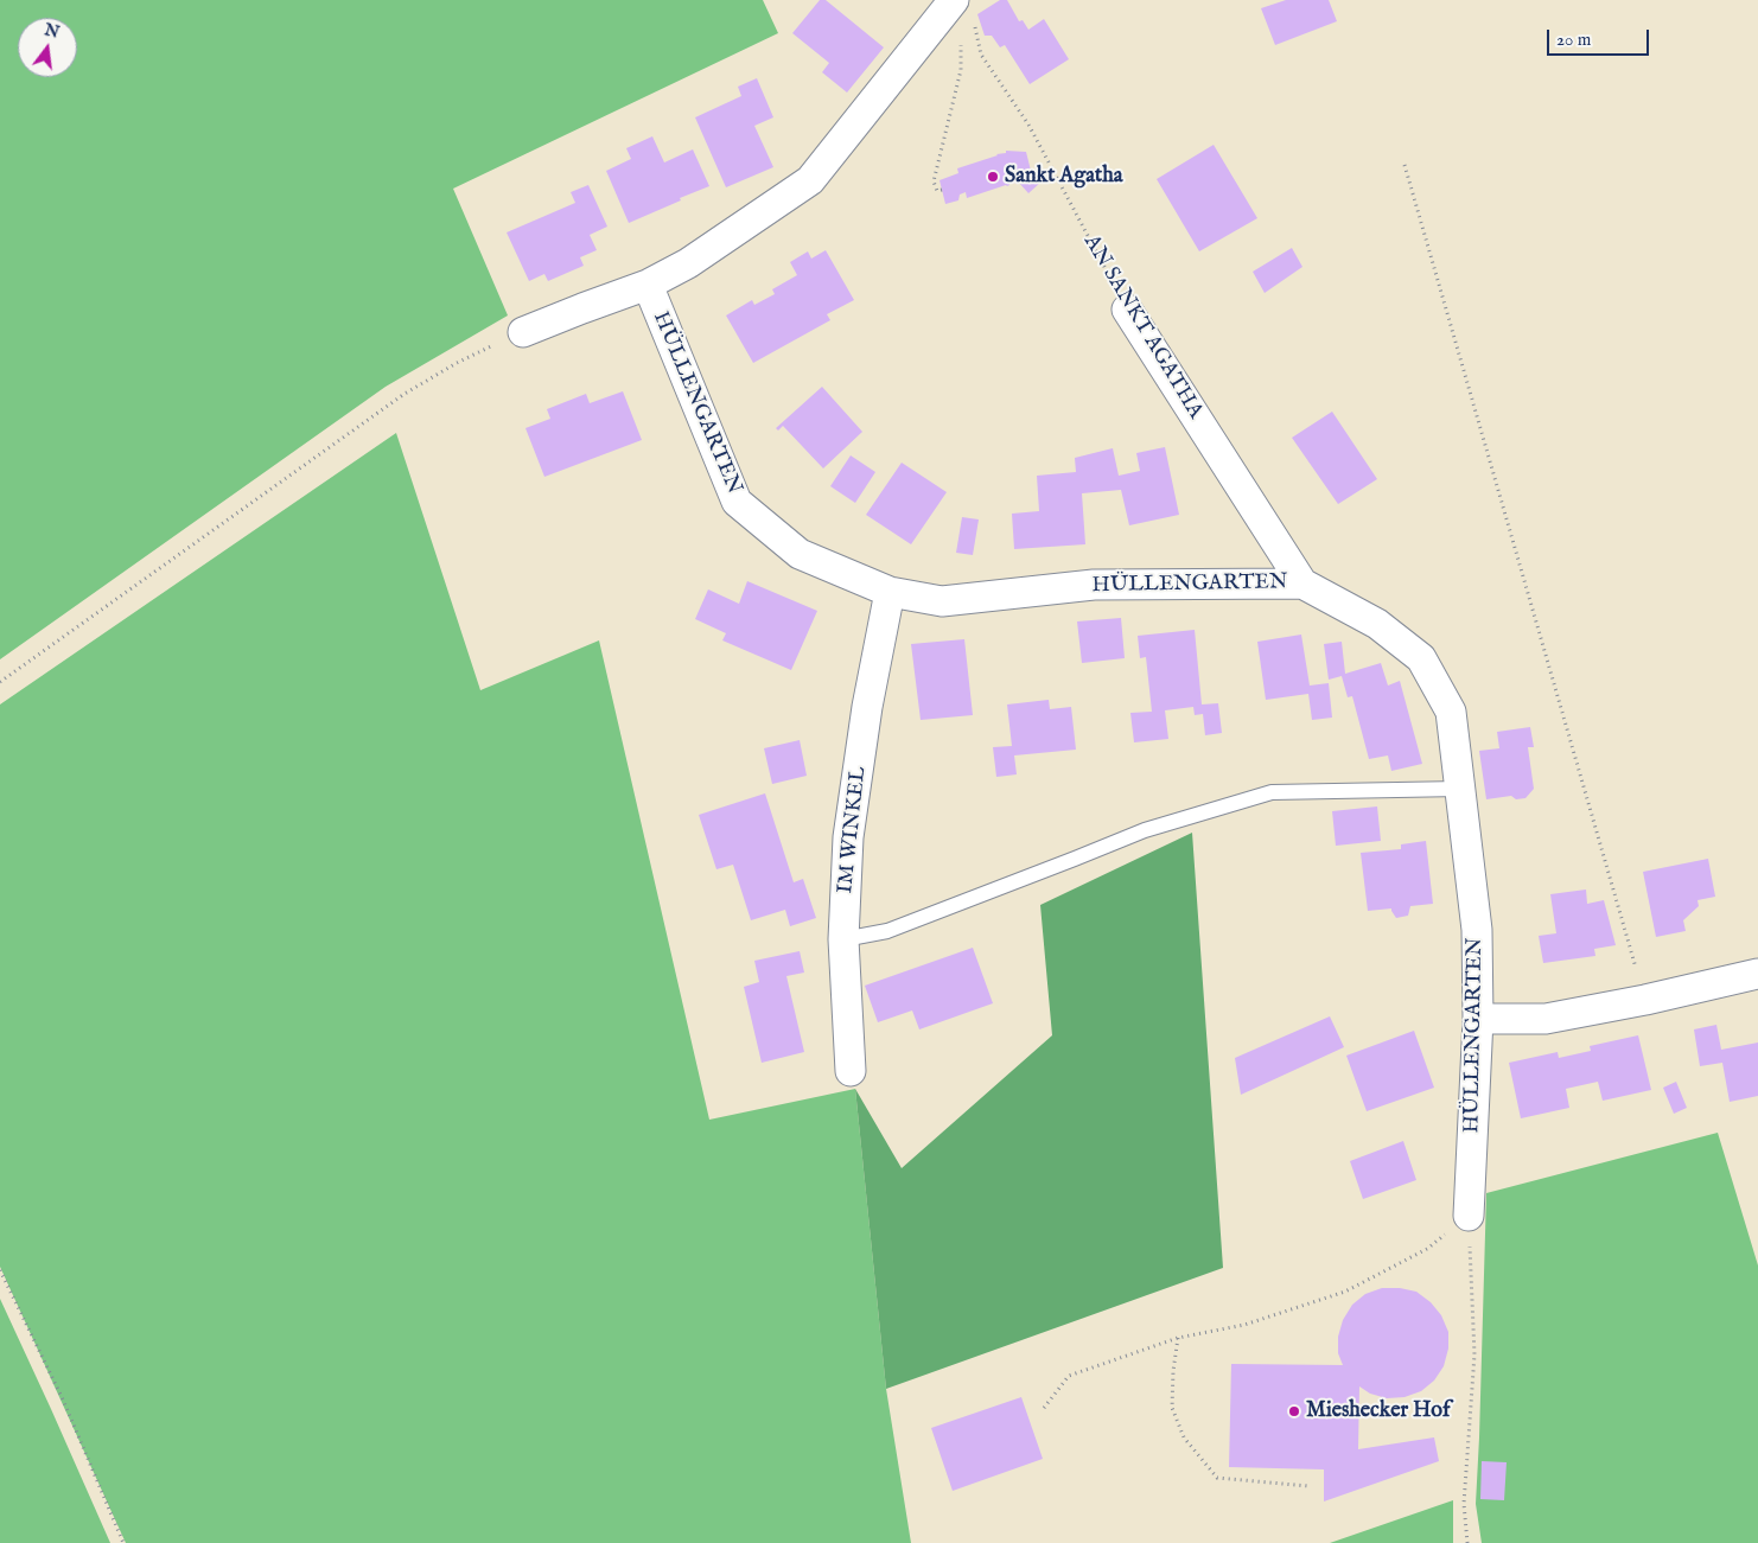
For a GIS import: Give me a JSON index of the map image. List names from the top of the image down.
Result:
{
  "streets": {
    "street": ["AN SANKT AGATHA", "HÜLLENGARTEN", "IM WINKEL"]
  },
  "crossings": [
    ["AN SANKT AGATHA", "HÜLLENGARTEN"],
    ["HÜLLENGARTEN", "IM WINKEL"]
  ],
  "places": ["Sankt Agatha", "Mieshecker Hof"],
  "scale_bar": "20 m",
  "north": "top"
}
